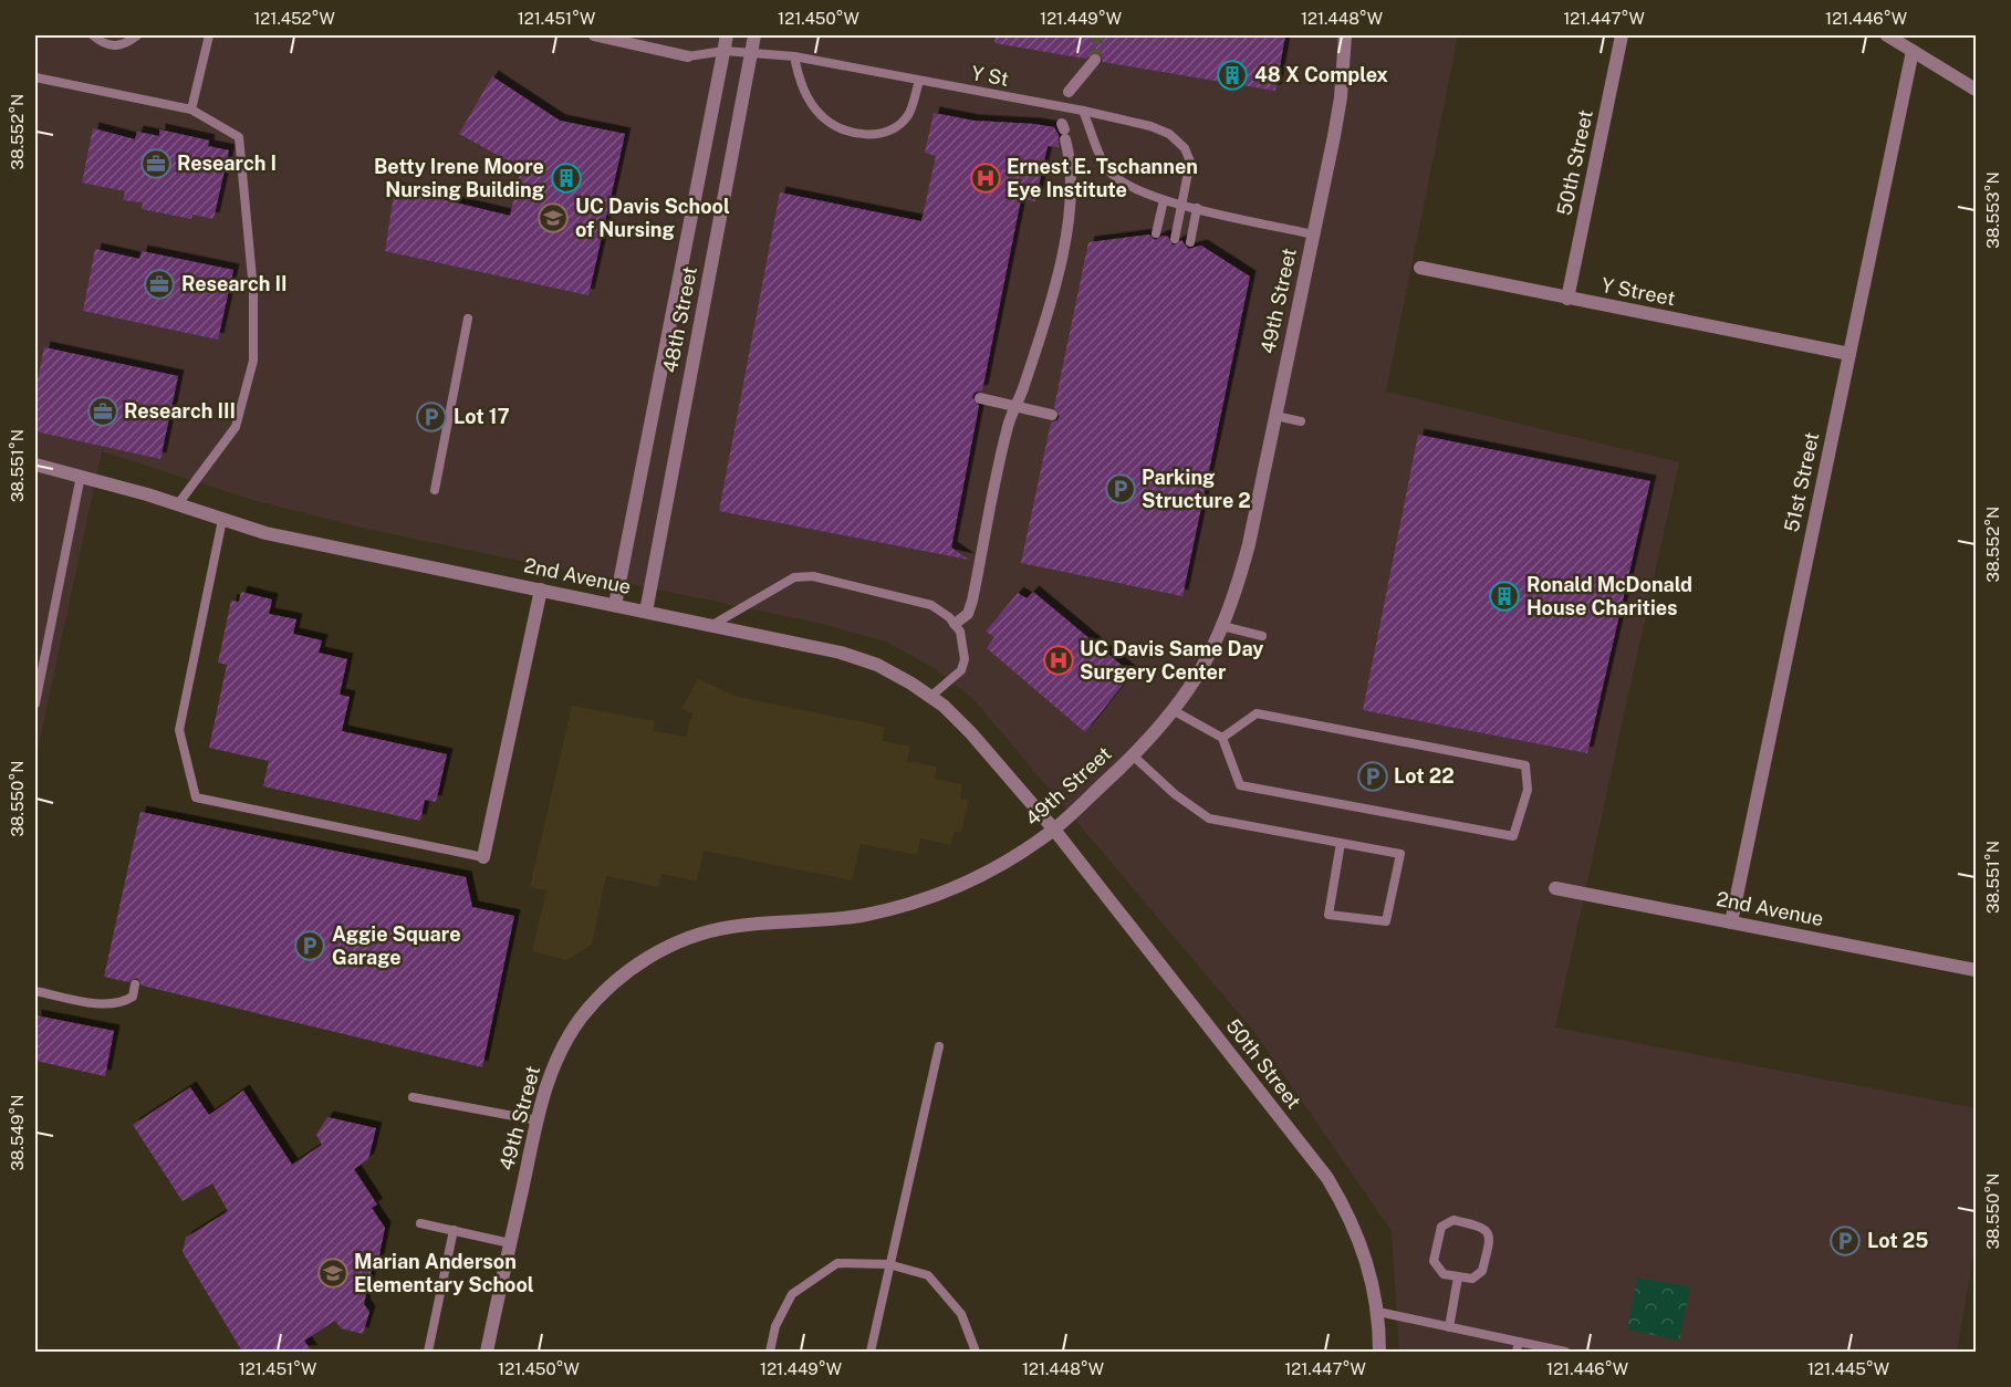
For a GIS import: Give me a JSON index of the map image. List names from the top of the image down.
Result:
{
  "streets": {
    "street": [
      "50th Street",
      "Y Street",
      "49th Street",
      "48th Street",
      "51st Street",
      "2nd Avenue"
    ],
    "lane": ["Y St"]
  },
  "crossings": [
    ["Y St", "48th Street"],
    ["50th Street", "Y Street"],
    ["50th Street", "49th Street"],
    ["50th Street", "2nd Avenue"],
    ["Y Street", "51st Street"],
    ["49th Street", "2nd Avenue"],
    ["48th Street", "2nd Avenue"],
    ["51st Street", "2nd Avenue"]
  ],
  "places": {
    "building": ["48 X Complex", "Betty Irene Moore Nursing Building", "Ronald McDonald House Charities"],
    "office": ["Research I", "Research II", "Research III"],
    "hospital": ["Ernest E. Tschannen Eye Institute", "UC Davis Same Day Surgery Center"],
    "school or university": ["UC Davis School of Nursing", "Marian Anderson Elementary School"],
    "parking": [
      "Lot 17",
      "Parking Structure 2",
      "Lot 22",
      "Aggie Square Garage",
      "Lot 25"
    ]
  },
  "coordinates": [
    "121.452°W",
    "121.451°W",
    "121.450°W",
    "121.449°W",
    "121.448°W",
    "121.447°W",
    "121.446°W",
    "38.552°N",
    "38.553°N",
    "38.551°N",
    "38.550°N",
    "38.549°N",
    "121.445°W"
  ]
}
